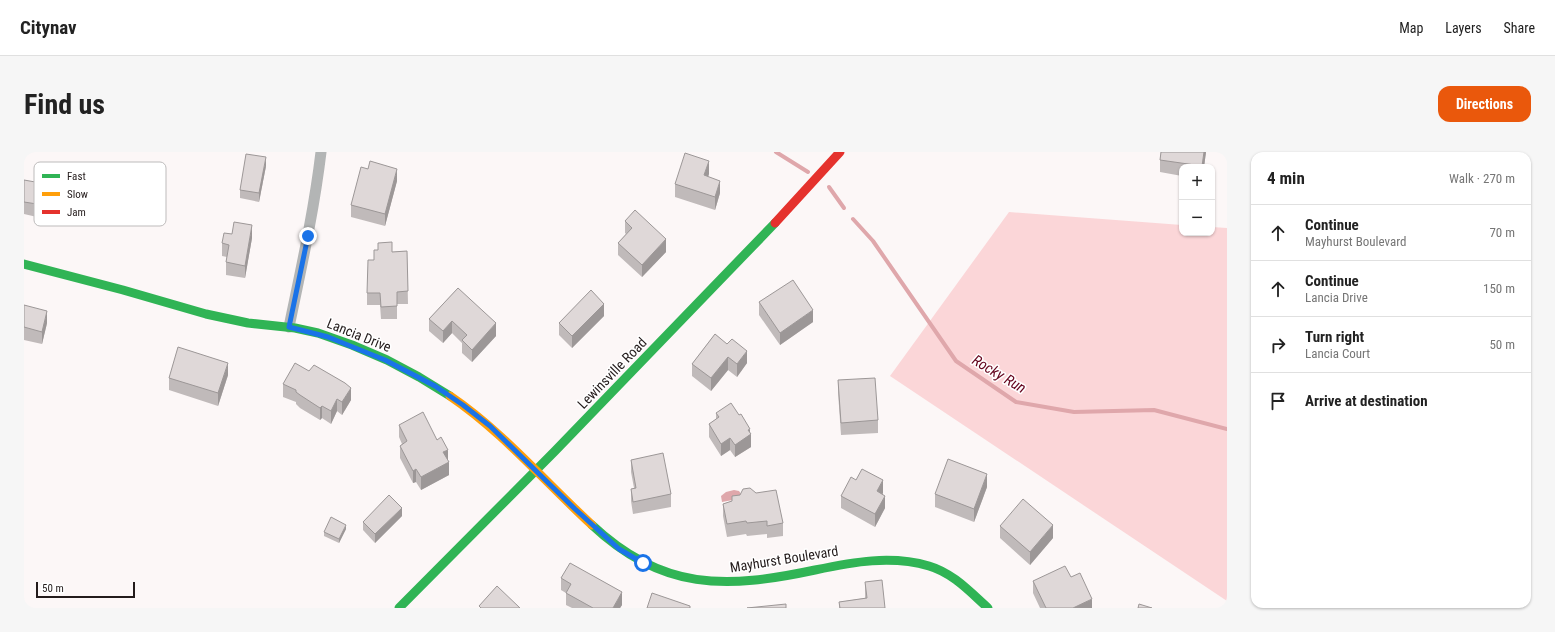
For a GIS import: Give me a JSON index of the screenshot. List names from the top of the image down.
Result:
{
  "streets": {
    "street": ["Lancia Drive", "Lewinsville Road", "Mayhurst Boulevard"]
  },
  "crossings": [
    ["Lancia Drive", "Lewinsville Road"],
    ["Lancia Drive", "Mayhurst Boulevard"],
    ["Lewinsville Road", "Mayhurst Boulevard"]
  ],
  "water": ["Rocky Run"],
  "legend": ["Fast", "Slow", "Jam"],
  "scale_bar": "50 m",
  "page": {
    "header": "Citynav",
    "nav": ["Map", "Layers", "Share"],
    "buttons": "Directions",
    "title": "Find us",
    "heading": ["4 min", "Walk · 270 m"],
    "map_buttons": ["+", "−"],
    "list": [
      ["Continue", "Mayhurst Boulevard", "70 m"],
      ["Continue", "Lancia Drive", "150 m"],
      ["Turn right", "Lancia Court", "50 m"],
      "Arrive at destination"
    ],
    "scale": "50 m"
  }
}
